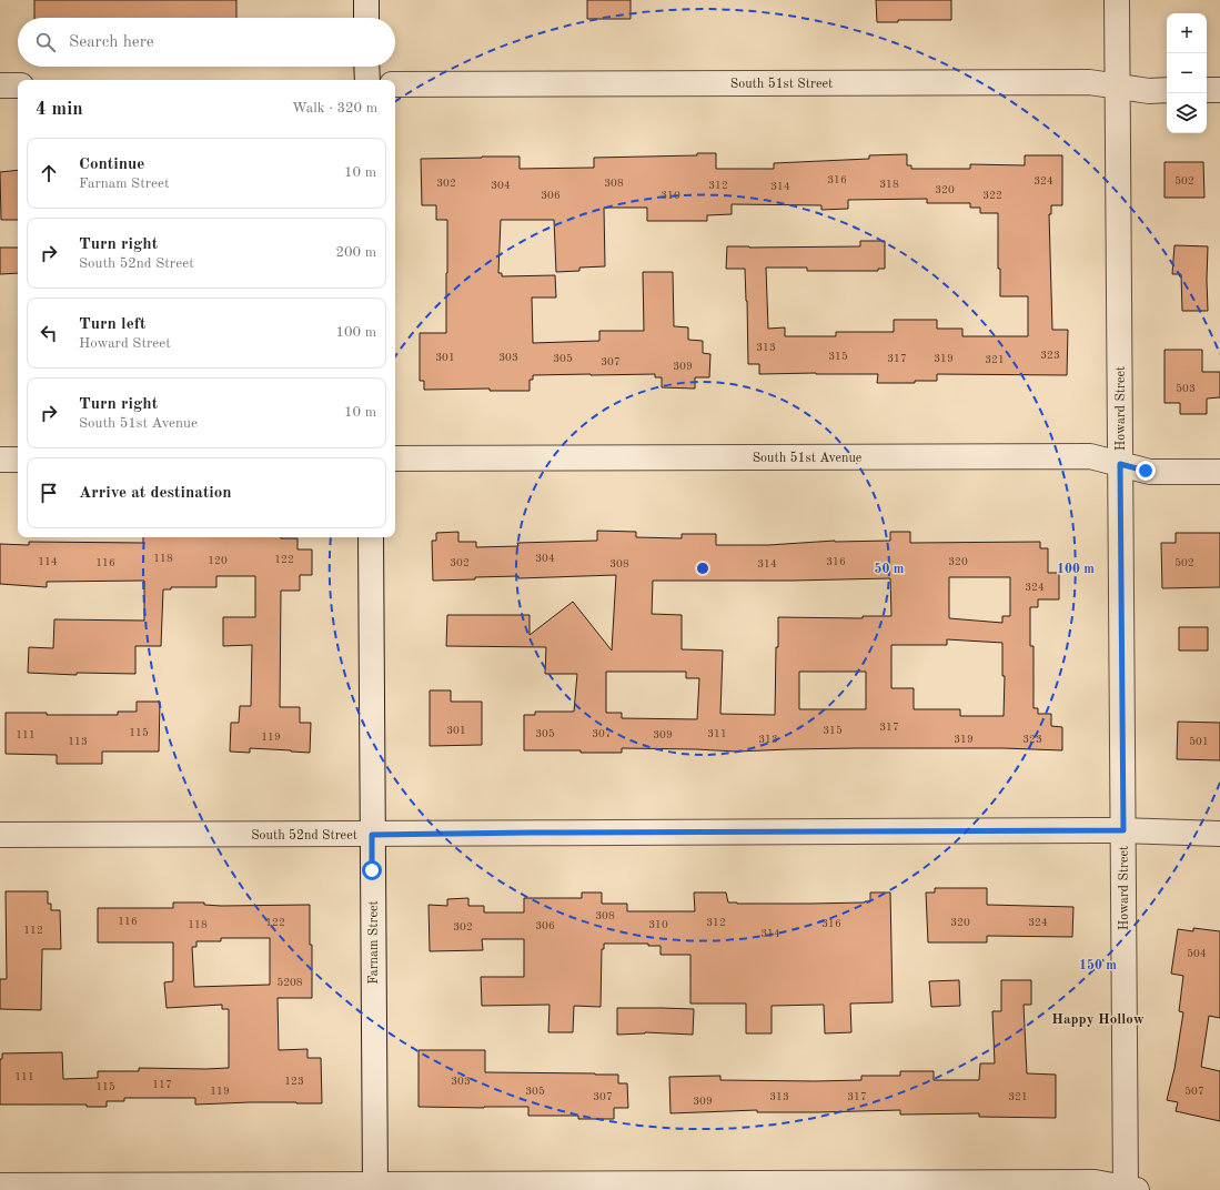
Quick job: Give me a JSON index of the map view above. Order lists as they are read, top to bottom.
{
  "streets": {
    "street": [
      "South 51st Street",
      "Howard Street",
      "South 51st Avenue",
      "South 52nd Street",
      "Farnam Street"
    ]
  },
  "crossings": [
    ["South 51st Street", "Howard Street"],
    ["Howard Street", "South 51st Avenue"],
    ["Howard Street", "South 52nd Street"],
    ["South 52nd Street", "Farnam Street"]
  ],
  "districts": ["Happy Hollow"],
  "house_numbers": [
    "316",
    "324",
    "502",
    "302",
    "308",
    "318",
    "304",
    "312",
    "314",
    "320",
    "306",
    "310",
    "322",
    "313",
    "323",
    "315",
    "301",
    "303",
    "305",
    "317",
    "319",
    "321",
    "307",
    "309",
    "503",
    "118",
    "304",
    "122",
    "120",
    "114",
    "316",
    "320",
    "116",
    "302",
    "502",
    "308",
    "314",
    "324",
    "317",
    "301",
    "315",
    "115",
    "305",
    "307",
    "311",
    "111",
    "309",
    "119",
    "313",
    "319",
    "323",
    "113",
    "501",
    "308",
    "116",
    "122",
    "312",
    "320",
    "324",
    "316",
    "118",
    "310",
    "306",
    "302",
    "112",
    "314",
    "504",
    "5208",
    "111",
    "123",
    "303",
    "117",
    "115",
    "119",
    "305",
    "507",
    "307",
    "313",
    "317",
    "321",
    "309"
  ],
  "page": {
    "map_buttons": ["+", "−"],
    "search": "Search here",
    "heading": ["4 min", "Walk · 320 m"],
    "list": [
      ["Continue", "Farnam Street", "10 m"],
      ["Turn right", "South 52nd Street", "200 m"],
      ["Turn left", "Howard Street", "100 m"],
      ["Turn right", "South 51st Avenue", "10 m"],
      "Arrive at destination"
    ]
  },
  "rings": ["50 m", "100 m", "150 m"]
}
